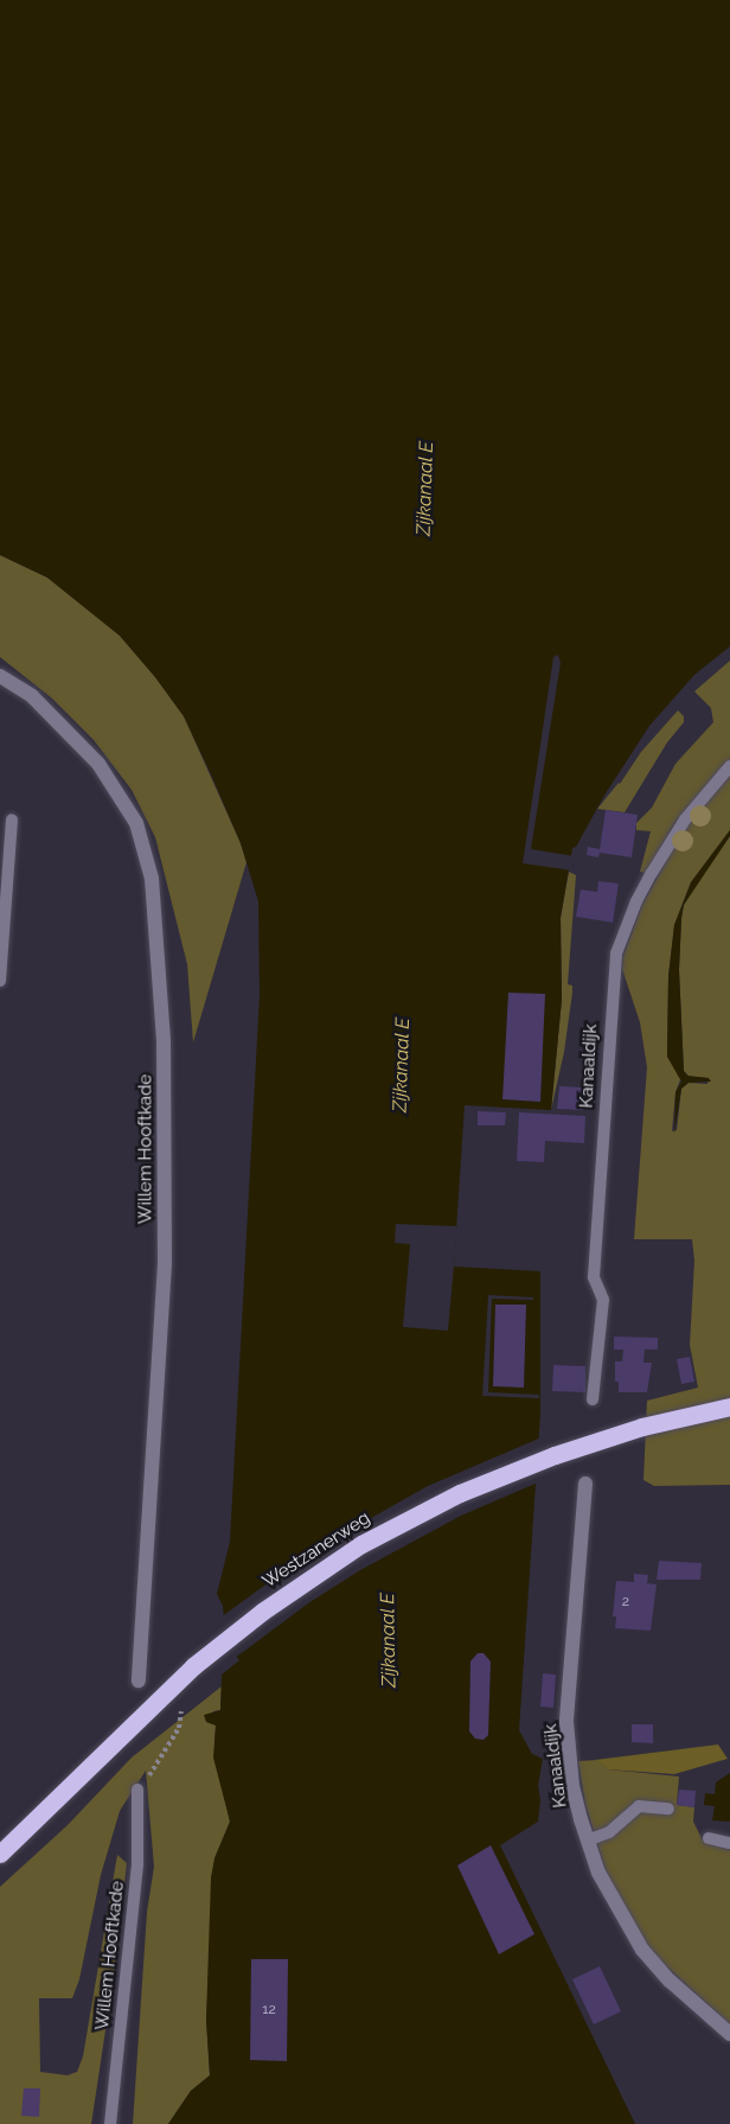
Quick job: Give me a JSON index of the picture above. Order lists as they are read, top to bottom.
{
  "streets": {
    "main road": ["Westzanerweg"],
    "street": ["Kanaaldijk", "Willem Hooftkade"]
  },
  "water": ["Zijkanaal E"],
  "house_numbers": ["2", "12"]
}
